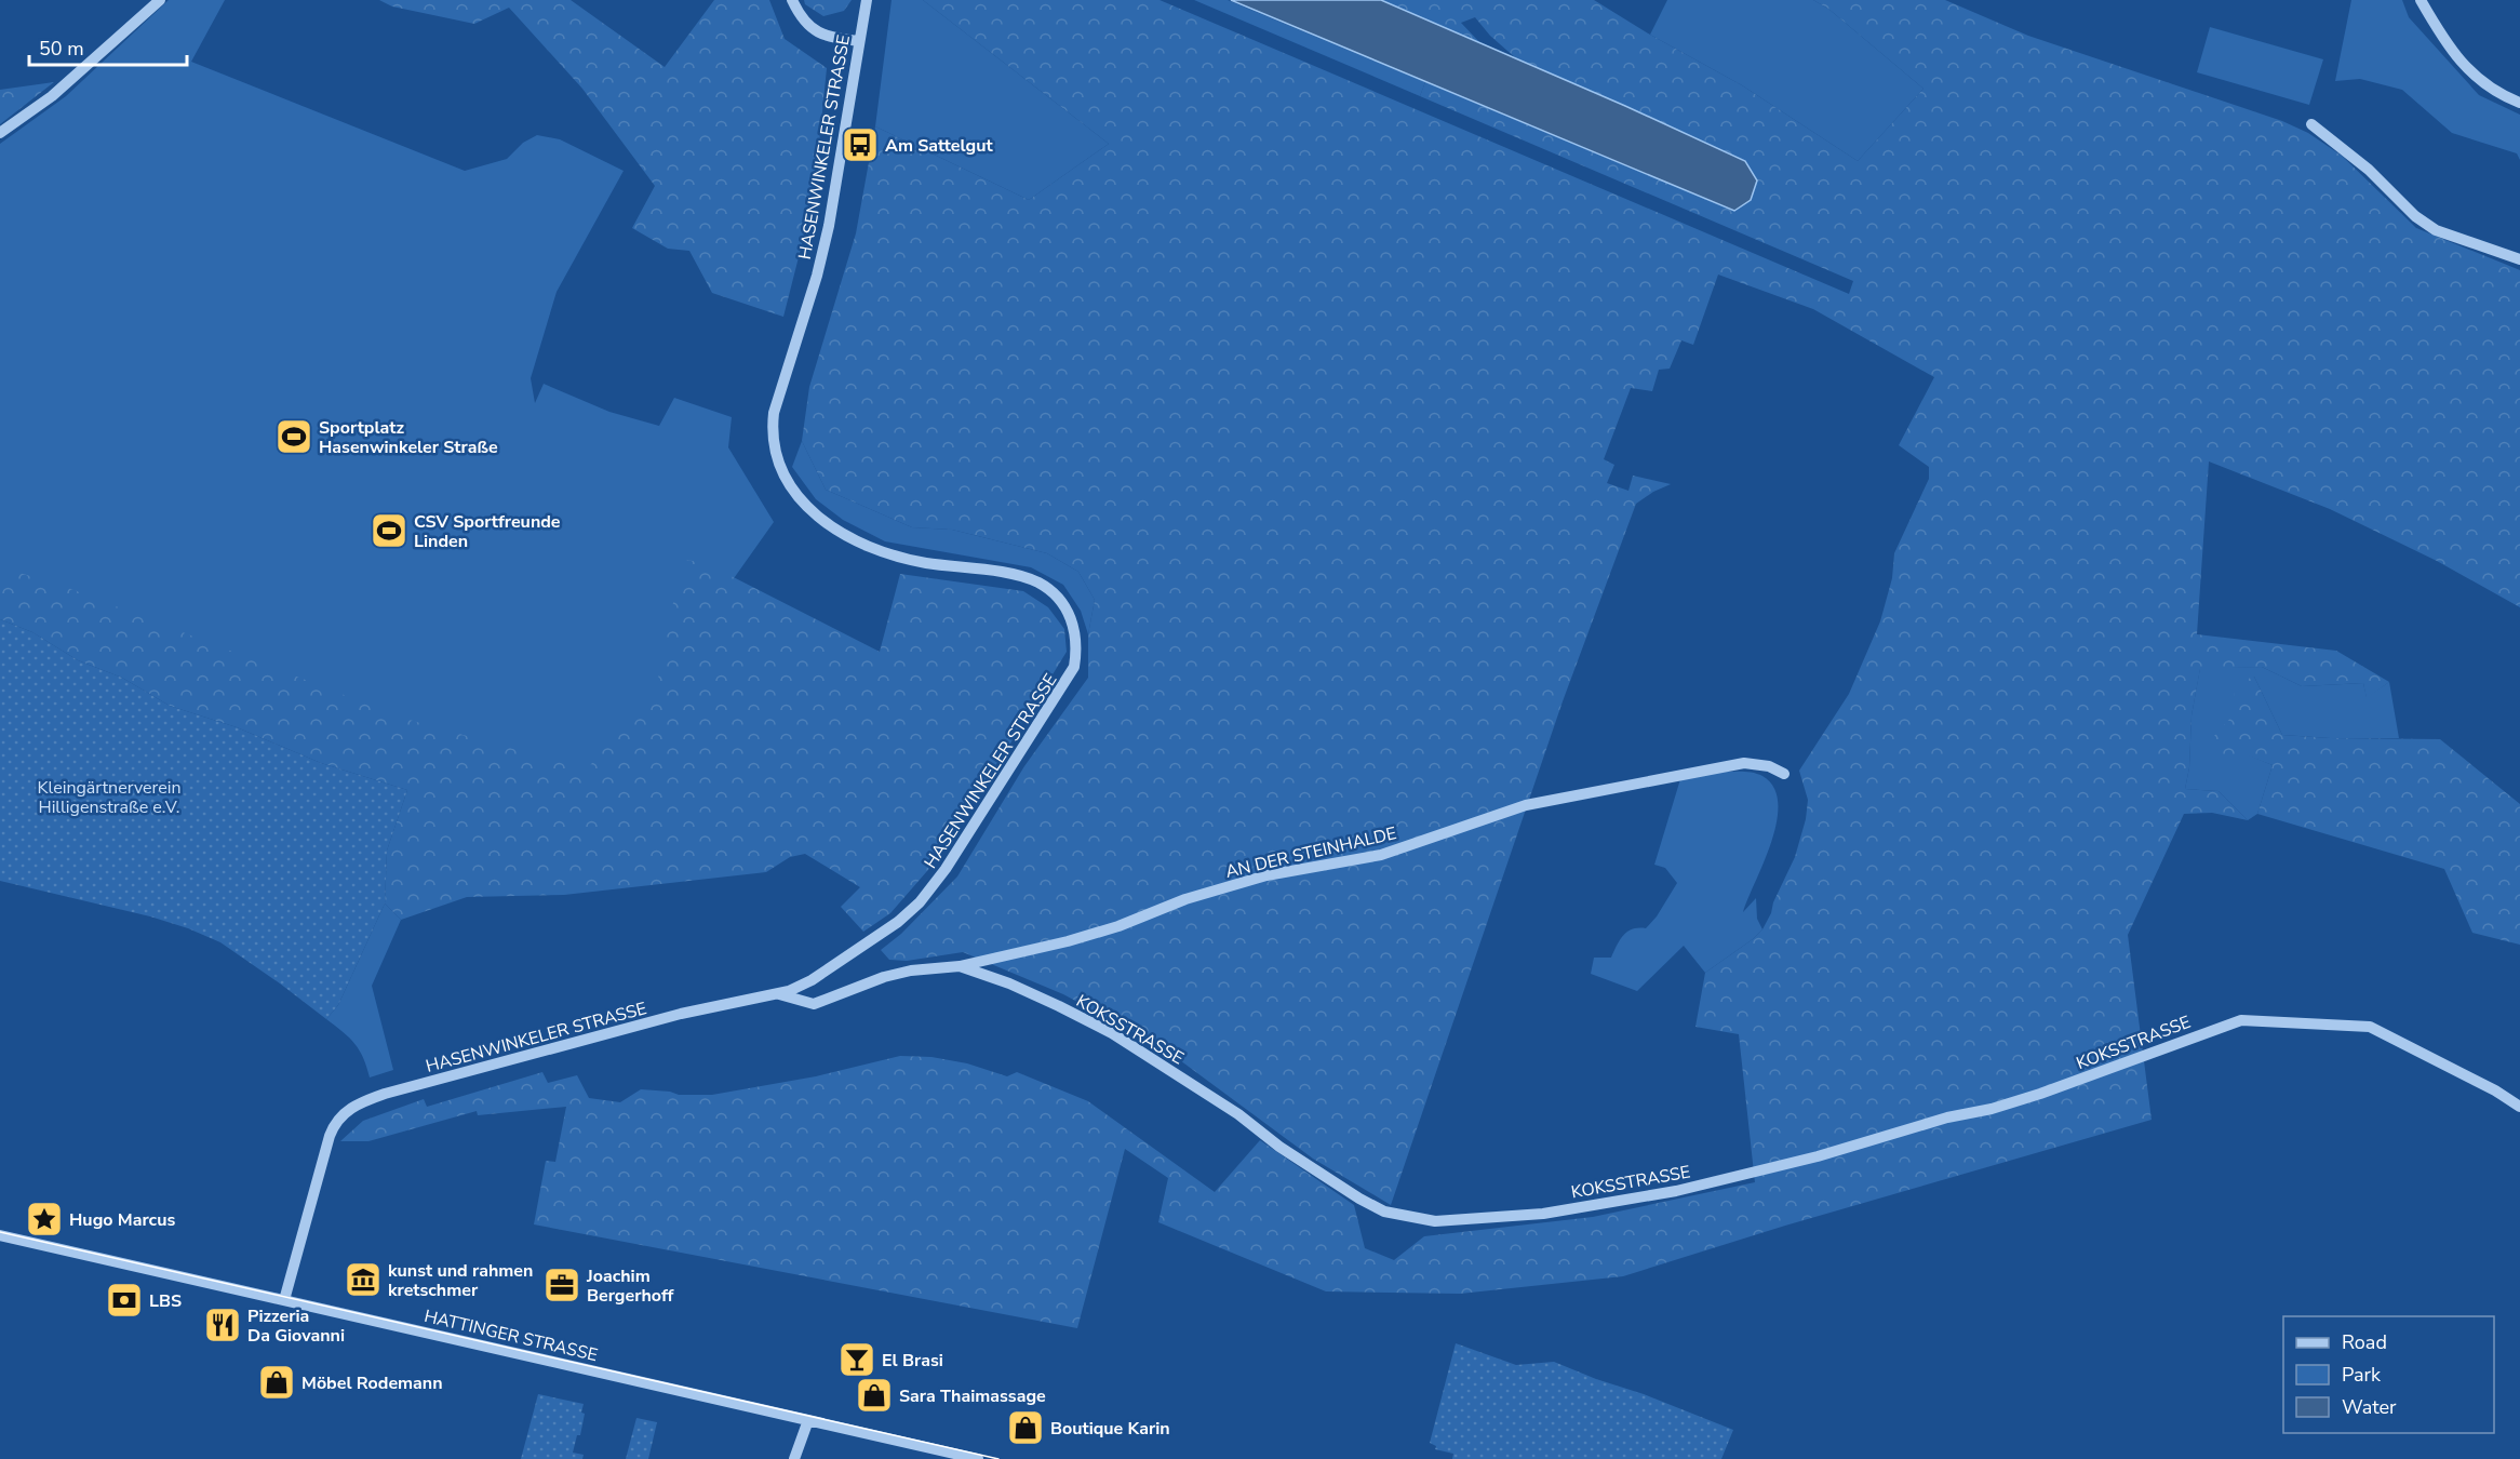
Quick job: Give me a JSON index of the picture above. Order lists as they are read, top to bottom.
{
  "streets": {
    "street": [
      "HASENWINKELER STRASSE",
      "AN DER STEINHALDE",
      "KOKSSTRASSE",
      "HATTINGER STRASSE"
    ]
  },
  "crossings": [
    ["HASENWINKELER STRASSE", "KOKSSTRASSE"],
    ["HASENWINKELER STRASSE", "HATTINGER STRASSE"],
    ["AN DER STEINHALDE", "KOKSSTRASSE"]
  ],
  "parks": ["Kleingärtnerverein Hilligenstraße e.V."],
  "places": {
    "bus stop": ["Am Sattelgut"],
    "sports": ["Sportplatz Hasenwinkeler Straße", "CSV Sportfreunde Linden"],
    "place": ["Hugo Marcus"],
    "museum": ["kunst und rahmen kretschmer"],
    "office": ["Joachim Bergerhoff"],
    "bank": ["LBS"],
    "restaurant": ["Pizzeria Da Giovanni"],
    "bar": ["El Brasi"],
    "shop": ["Möbel Rodemann", "Sara Thaimassage", "Boutique Karin"]
  },
  "legend": ["Road", "Park", "Water"],
  "scale_bar": "50 m"
}
